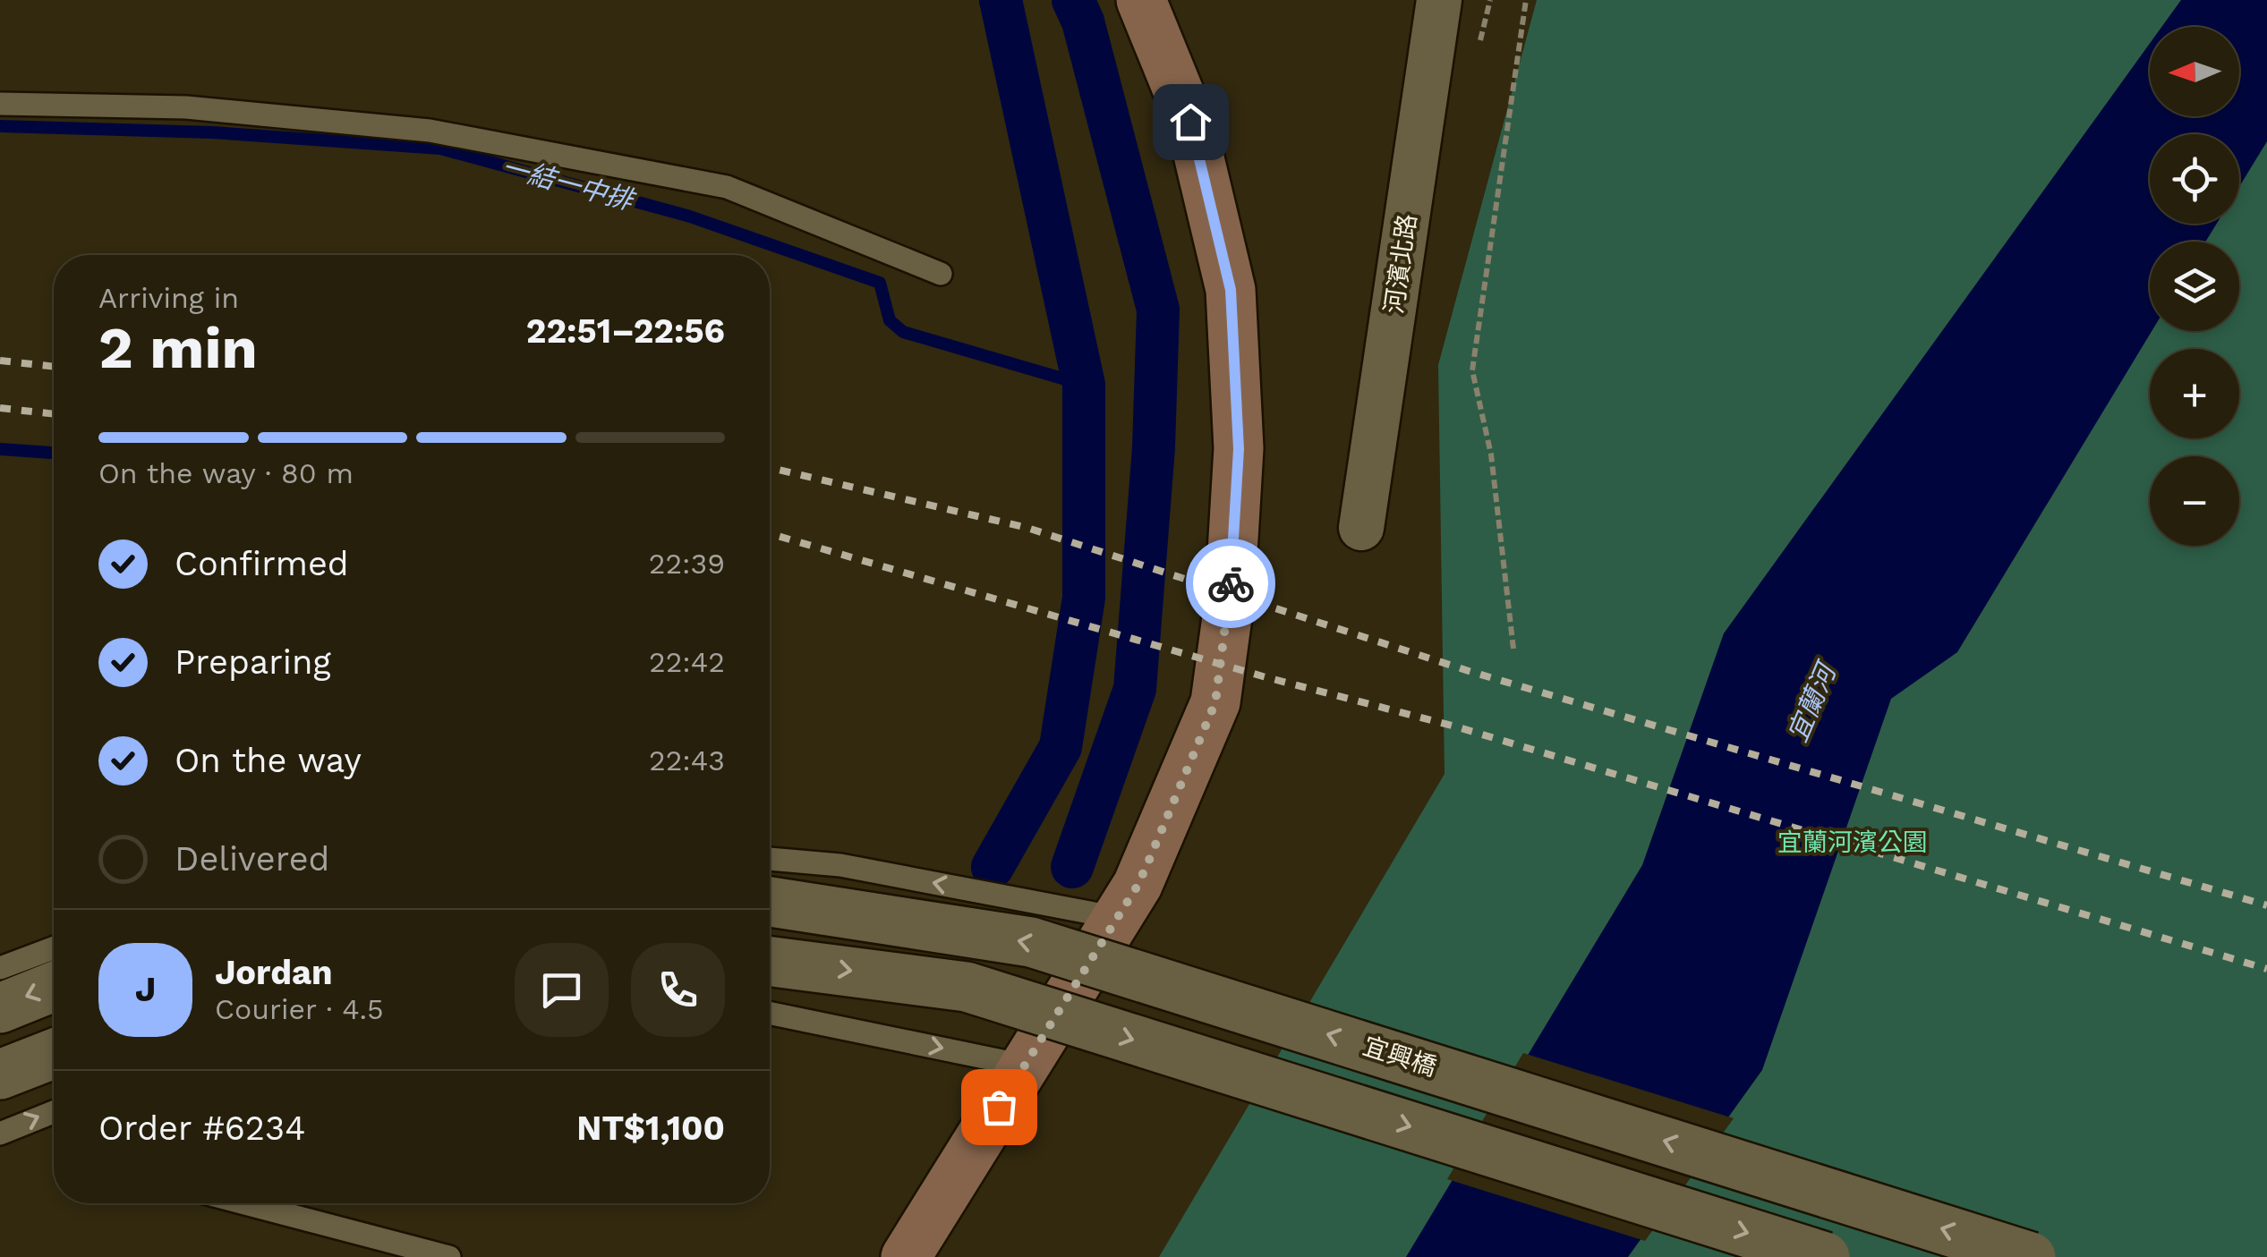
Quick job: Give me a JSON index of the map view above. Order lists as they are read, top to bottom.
{
  "streets": {
    "street": ["河濱北路", "宜興橋"]
  },
  "water": ["一結一中排", "宜蘭河"],
  "parks": ["宜蘭河濱公園"],
  "north": "left",
  "page": {
    "map_buttons": ["+", "−"],
    "heading": ["2 min", "Arriving in", "22:51–22:56"],
    "panel": [
      "Jordan",
      "Courier · 4.5",
      "Order #6234",
      "NT$1,100"
    ],
    "bar": "On the way · 80 m",
    "list": [
      ["Confirmed", "22:39"],
      ["Preparing", "22:42"],
      ["On the way", "22:43"],
      "Delivered"
    ],
    "round": "J"
  }
}
